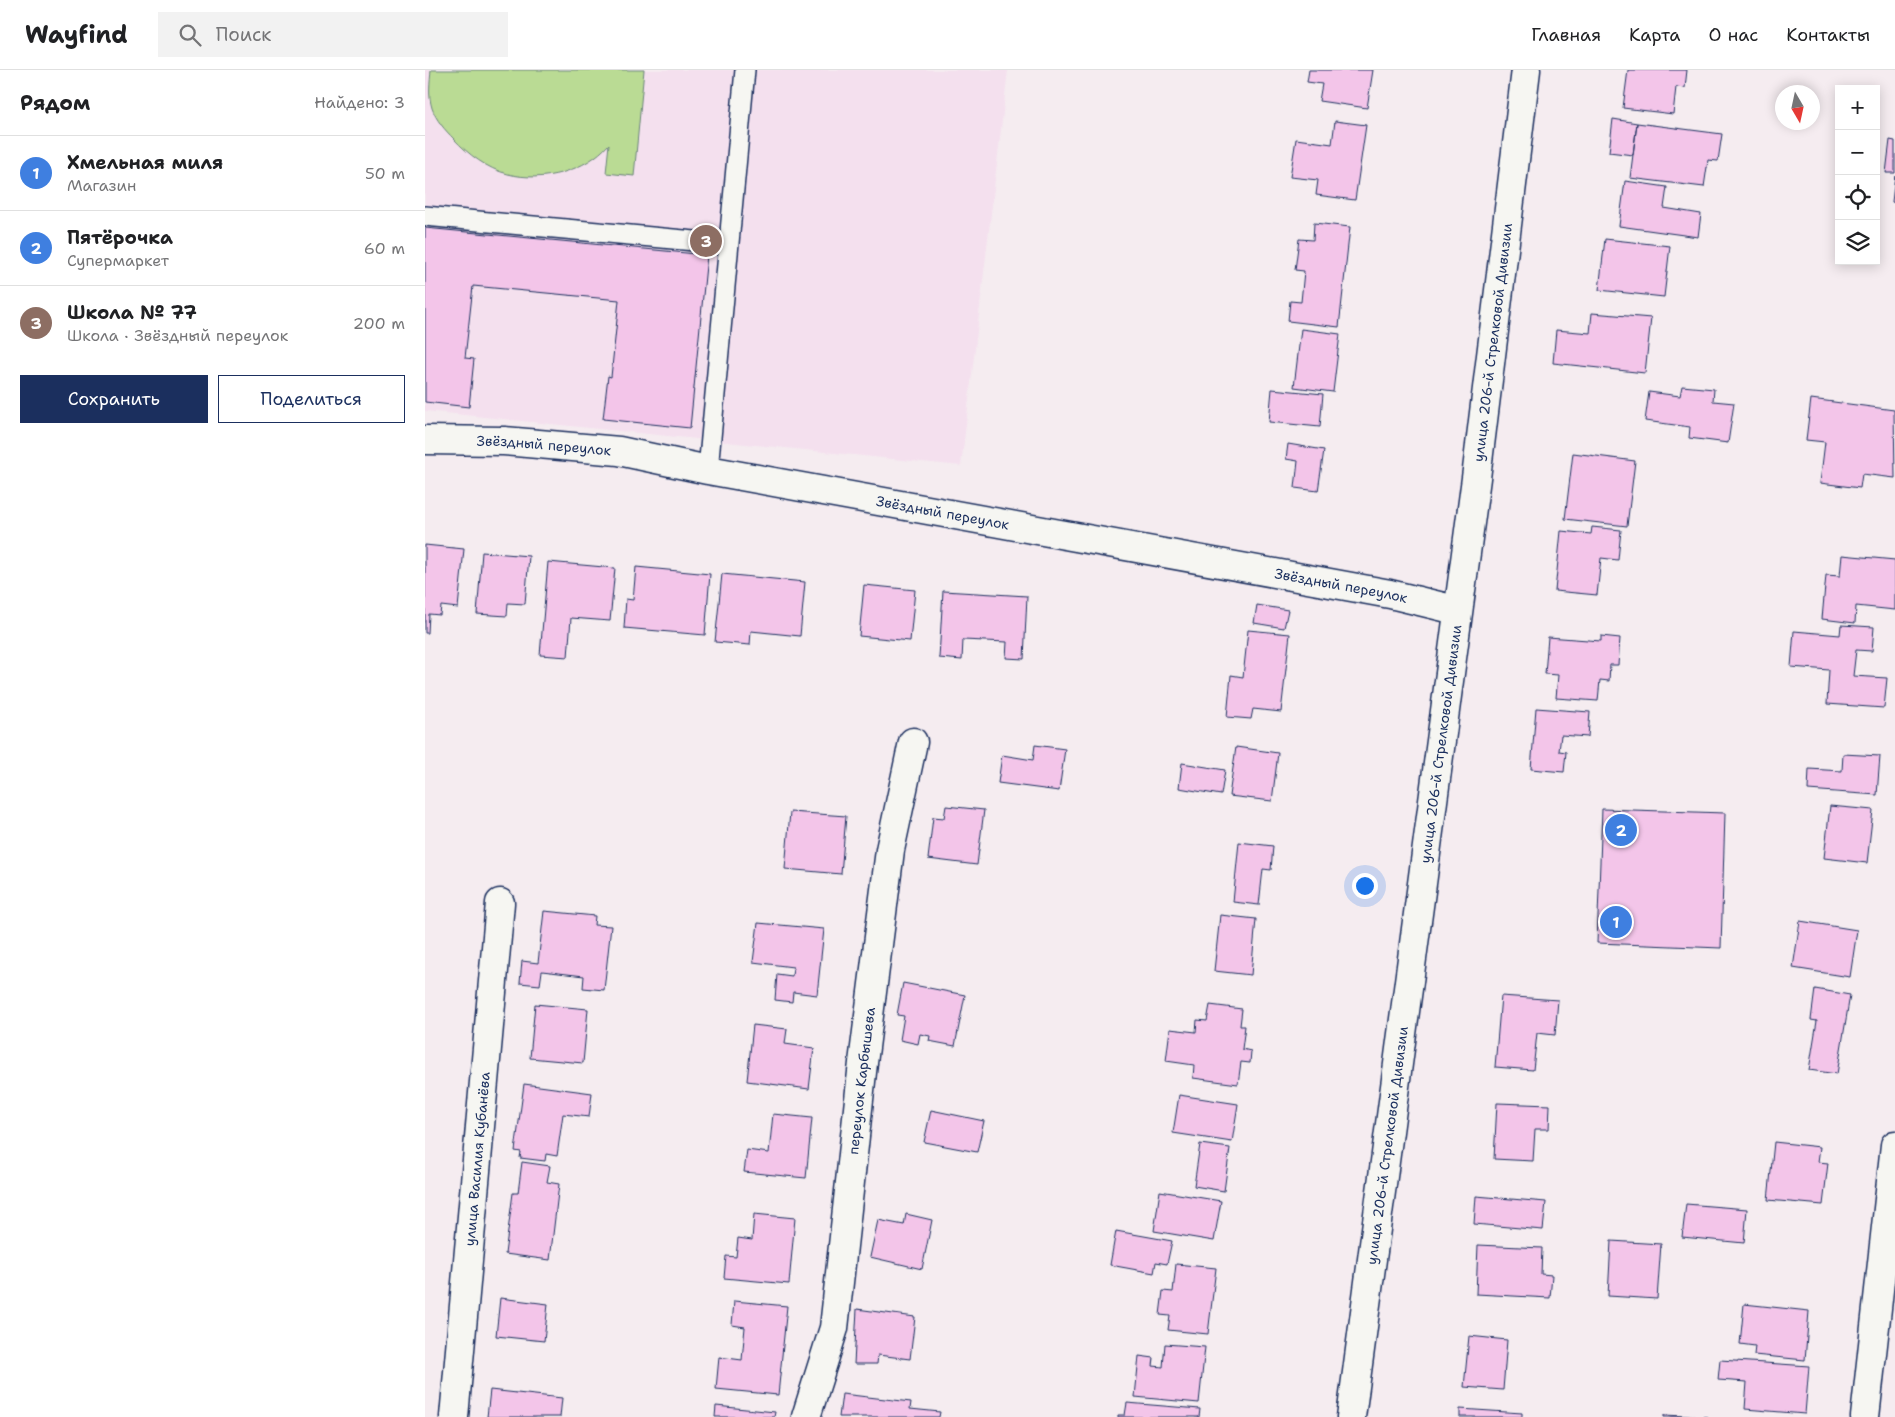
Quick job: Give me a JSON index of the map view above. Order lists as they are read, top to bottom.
{
  "streets": {
    "street": [
      "улица 206-й Стрелковой Дивизии",
      "Звёздный переулок",
      "переулок Карбышева",
      "улица Василия Кубанёва"
    ]
  },
  "crossings": [
    ["улица 206-й Стрелковой Дивизии", "Звёздный переулок"]
  ],
  "north": "bottom",
  "page": {
    "header": "Wayfind",
    "search": "Поиск",
    "nav": [
      "Главная",
      "Карта",
      "О нас",
      "Контакты"
    ],
    "heading": ["Рядом", "Найдено: 3"],
    "map_buttons": ["+", "−"],
    "list": [
      {
        "mark": "1",
        "name": "Хмельная миля",
        "note": "Магазин",
        "value": "50 m"
      },
      {
        "mark": "2",
        "name": "Пятёрочка",
        "note": "Супермаркет",
        "value": "60 m"
      },
      {
        "mark": "3",
        "name": "Школа № 77",
        "note": "Школа · Звёздный переулок",
        "value": "200 m"
      }
    ],
    "pins": ["3", "2", "1"],
    "buttons": ["Сохранить", "Поделиться"]
  }
}
